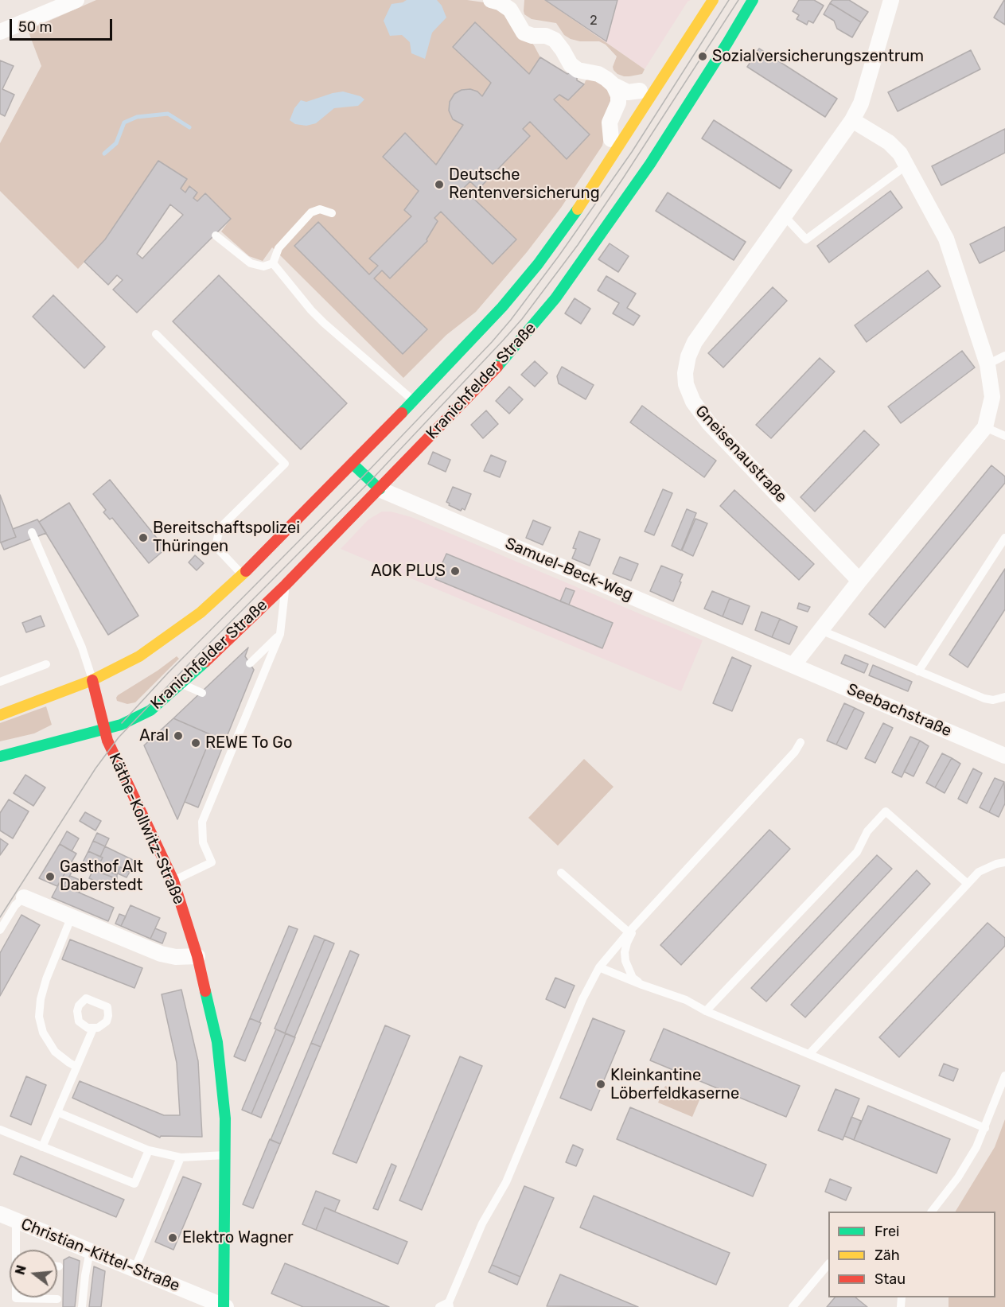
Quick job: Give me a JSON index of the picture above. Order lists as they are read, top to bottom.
{
  "streets": {
    "main road": ["Kranichfelder Straße", "Samuel-Beck-Weg", "Käthe-Kollwitz-Straße"],
    "street": ["Gneisenaustraße", "Seebachstraße", "Christian-Kittel-Straße"]
  },
  "crossings": [
    ["Kranichfelder Straße", "Samuel-Beck-Weg"],
    ["Kranichfelder Straße", "Käthe-Kollwitz-Straße"],
    ["Samuel-Beck-Weg", "Seebachstraße"],
    ["Käthe-Kollwitz-Straße", "Christian-Kittel-Straße"]
  ],
  "places": [
    "Sozialversicherungszentrum",
    "Deutsche Rentenversicherung",
    "Bereitschaftspolizei Thüringen",
    "AOK PLUS",
    "Aral",
    "REWE To Go",
    "Gasthof Alt Daberstedt",
    "Kleinkantine Löberfeldkaserne",
    "Elektro Wagner"
  ],
  "house_numbers": ["2"],
  "legend": ["Frei", "Zäh", "Stau"],
  "scale_bar": "50 m",
  "north": "left"
}
